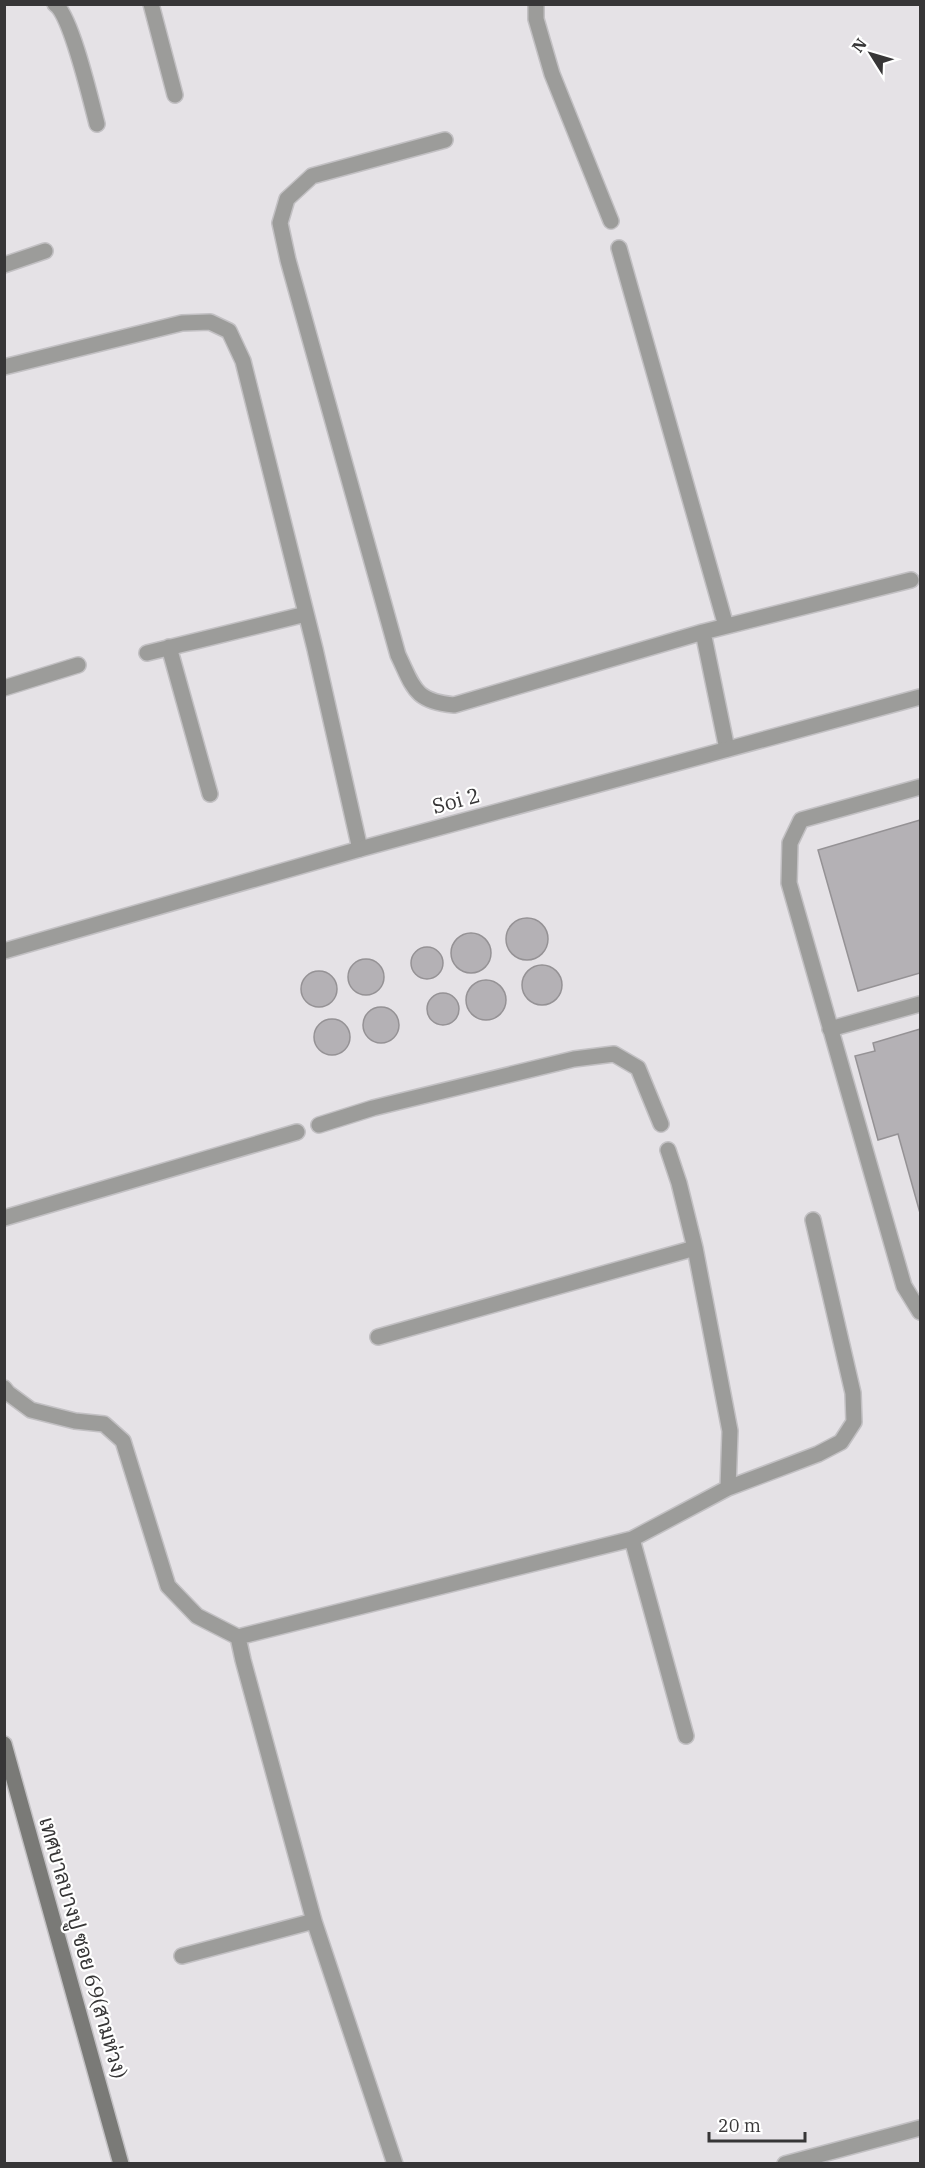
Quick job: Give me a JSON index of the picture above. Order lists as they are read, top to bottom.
{
  "streets": {
    "street": ["Soi 2", "เทศบาลบางปู ซอย 69(สามห่วง)"]
  },
  "scale_bar": "20 m",
  "north": "top left"
}
